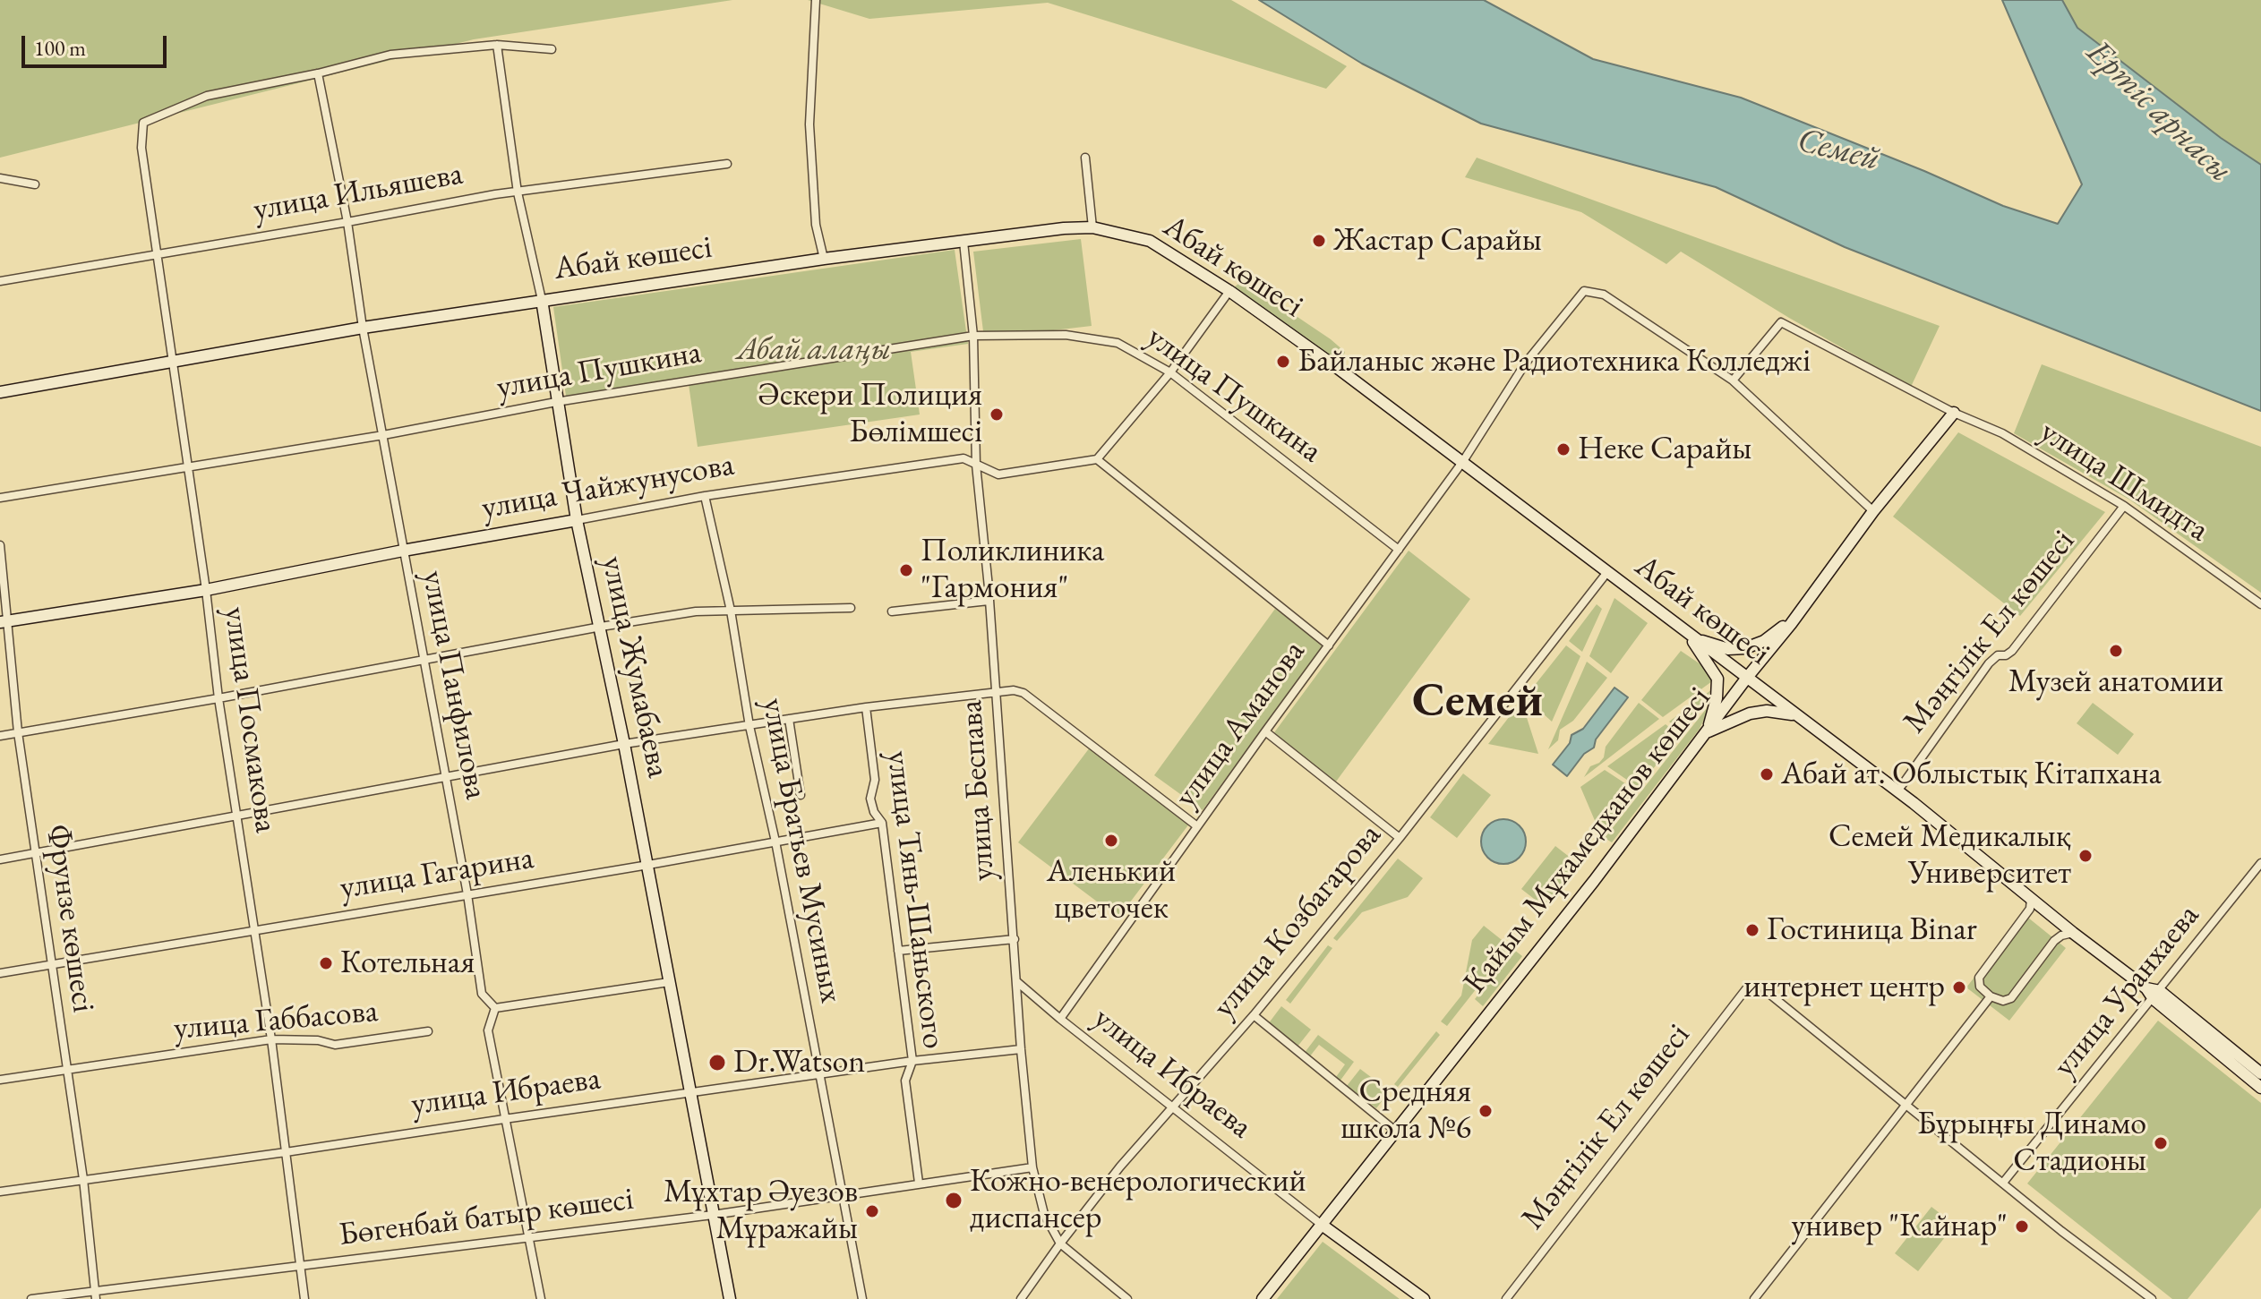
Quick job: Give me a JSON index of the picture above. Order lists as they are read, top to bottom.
{
  "streets": {
    "main road": [
      "Абай көшесі",
      "улица Чайжунусова",
      "улица Жумабаева",
      "Қайым Мұхамедханов көшесі",
      "улица Ибраева"
    ],
    "street": [
      "улица Ильяшева",
      "улица Пушкина",
      "улица Шмидта",
      "Мәңгілік Ел көшесі",
      "улица Панфилова",
      "улица Посмакова",
      "улица Аманова",
      "улица Беспава",
      "улица Братьев Мусиных",
      "улица Гагарина",
      "улица Тянь-Шаньского",
      "Фрунзе көшесі",
      "улица Козбагарова",
      "улица Уранхаева",
      "улица Габбасова",
      "Бөгенбай батыр көшесі"
    ]
  },
  "crossings": [
    ["улица Ильяшева", "улица Жумабаева"],
    ["улица Ильяшева", "улица Панфилова"],
    ["улица Ильяшева", "улица Посмакова"],
    ["Абай көшесі", "Мәңгілік Ел көшесі"],
    ["Абай көшесі", "улица Жумабаева"],
    ["Абай көшесі", "улица Панфилова"],
    ["Абай көшесі", "улица Посмакова"],
    ["Абай көшесі", "улица Аманова"],
    ["Абай көшесі", "улица Беспава"],
    ["Абай көшесі", "Қайым Мұхамедханов көшесі"],
    ["Абай көшесі", "улица Козбагарова"],
    ["Абай көшесі", "улица Уранхаева"],
    ["улица Пушкина", "улица Жумабаева"],
    ["улица Пушкина", "улица Панфилова"],
    ["улица Пушкина", "улица Посмакова"],
    ["улица Пушкина", "улица Аманова"],
    ["улица Пушкина", "улица Беспава"],
    ["улица Шмидта", "Мәңгілік Ел көшесі"],
    ["улица Шмидта", "улица Аманова"],
    ["улица Шмидта", "Қайым Мұхамедханов көшесі"],
    ["улица Чайжунусова", "улица Жумабаева"],
    ["улица Чайжунусова", "улица Панфилова"],
    ["улица Чайжунусова", "улица Посмакова"],
    ["улица Чайжунусова", "улица Беспава"],
    ["улица Чайжунусова", "улица Братьев Мусиных"],
    ["улица Чайжунусова", "Фрунзе көшесі"],
    ["улица Жумабаева", "улица Гагарина"],
    ["улица Жумабаева", "улица Ибраева"],
    ["улица Жумабаева", "Бөгенбай батыр көшесі"],
    ["улица Панфилова", "улица Посмакова"],
    ["улица Панфилова", "улица Гагарина"],
    ["улица Посмакова", "улица Гагарина"],
    ["улица Посмакова", "улица Габбасова"],
    ["улица Посмакова", "улица Ибраева"],
    ["улица Посмакова", "Бөгенбай батыр көшесі"],
    ["улица Аманова", "улица Ибраева"],
    ["улица Беспава", "улица Козбагарова"],
    ["улица Беспава", "улица Ибраева"],
    ["улица Беспава", "Бөгенбай батыр көшесі"],
    ["Қайым Мұхамедханов көшесі", "улица Ибраева"],
    ["улица Братьев Мусиных", "улица Гагарина"],
    ["улица Братьев Мусиных", "улица Ибраева"],
    ["улица Братьев Мусиных", "Бөгенбай батыр көшесі"],
    ["улица Гагарина", "улица Тянь-Шаньского"],
    ["улица Гагарина", "Фрунзе көшесі"],
    ["улица Тянь-Шаньского", "улица Ибраева"],
    ["улица Тянь-Шаньского", "Бөгенбай батыр көшесі"],
    ["Фрунзе көшесі", "улица Габбасова"],
    ["Фрунзе көшесі", "улица Ибраева"],
    ["Фрунзе көшесі", "Бөгенбай батыр көшесі"],
    ["улица Козбагарова", "улица Ибраева"]
  ],
  "districts": ["Семей"],
  "water": ["Ертіс арнасы", "Семей"],
  "parks": ["Абай алаңы"],
  "places": [
    "Жастар Сарайы",
    "Байланыс және Радиотехника Колледжі",
    "Әскери Полиция Бөлімшесі",
    "Неке Сарайы",
    "Поликлиника \"Гармония\"",
    "Музей анатомии",
    "Абай ат. Облыстық Кітапхана",
    "Аленький цветочек",
    "Семей Медикалық Университет",
    "Гостиница Binar",
    "Котельная",
    "интернет центр",
    "Dr.Watson",
    "Средняя школа №6",
    "Бұрыңғы Динамо Стадионы",
    "Кожно-венерологический диспансер",
    "Мұхтар Әуезов Мұражайы",
    "универ \"Кайнар\""
  ],
  "scale_bar": "100 m"
}
